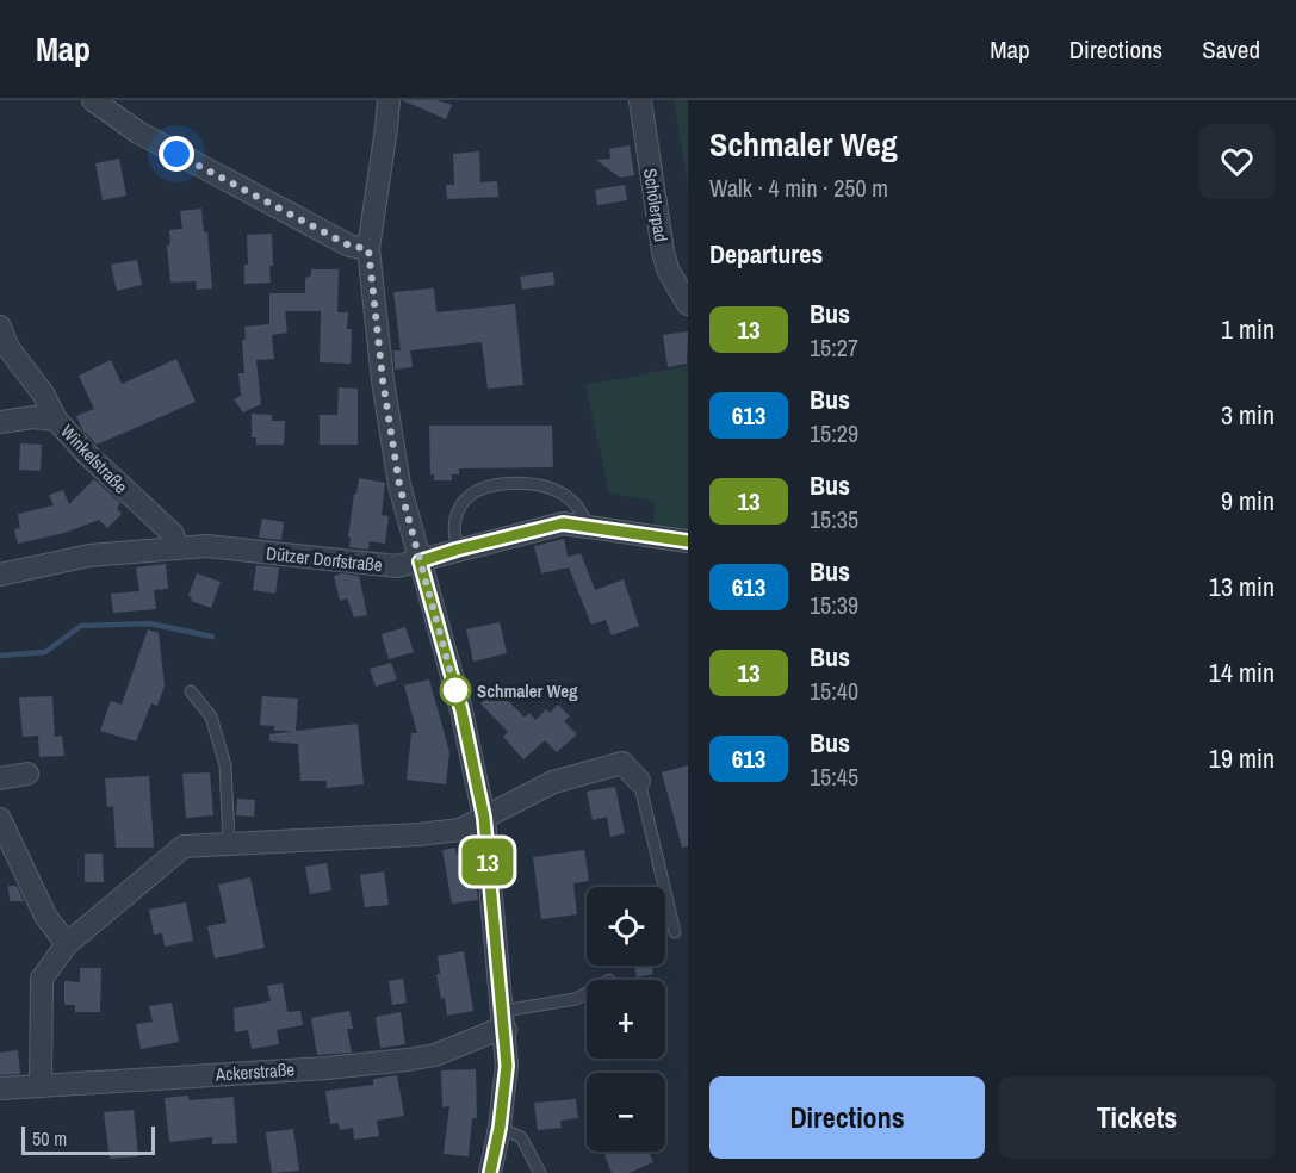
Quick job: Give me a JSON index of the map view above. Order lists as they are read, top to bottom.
{
  "streets": {
    "street": [
      "Schölerpad",
      "Winkelstraße",
      "Dützer Dorfstraße",
      "Ackerstraße"
    ]
  },
  "crossings": [
    ["Winkelstraße", "Dützer Dorfstraße"]
  ],
  "places": ["Schmaler Weg"],
  "lines": ["bus line 13"],
  "scale_bar": "50 m",
  "page": {
    "header": "Map",
    "nav": ["Map", "Directions", "Saved"],
    "on_map": "13",
    "heading": [
      ["Schmaler Weg", "Walk · 4 min · 250 m"],
      "Departures"
    ],
    "list": [
      {
        "mark": "13",
        "name": "Bus",
        "note": "15:27",
        "value": "1 min"
      },
      {
        "mark": "613",
        "name": "Bus",
        "note": "15:29",
        "value": "3 min"
      },
      {
        "mark": "13",
        "name": "Bus",
        "note": "15:35",
        "value": "9 min"
      },
      {
        "mark": "613",
        "name": "Bus",
        "note": "15:39",
        "value": "13 min"
      },
      {
        "mark": "13",
        "name": "Bus",
        "note": "15:40",
        "value": "14 min"
      },
      {
        "mark": "613",
        "name": "Bus",
        "note": "15:45",
        "value": "19 min"
      }
    ],
    "map_buttons": ["+", "−"],
    "buttons": ["Directions", "Tickets"],
    "scale": "50 m"
  }
}
